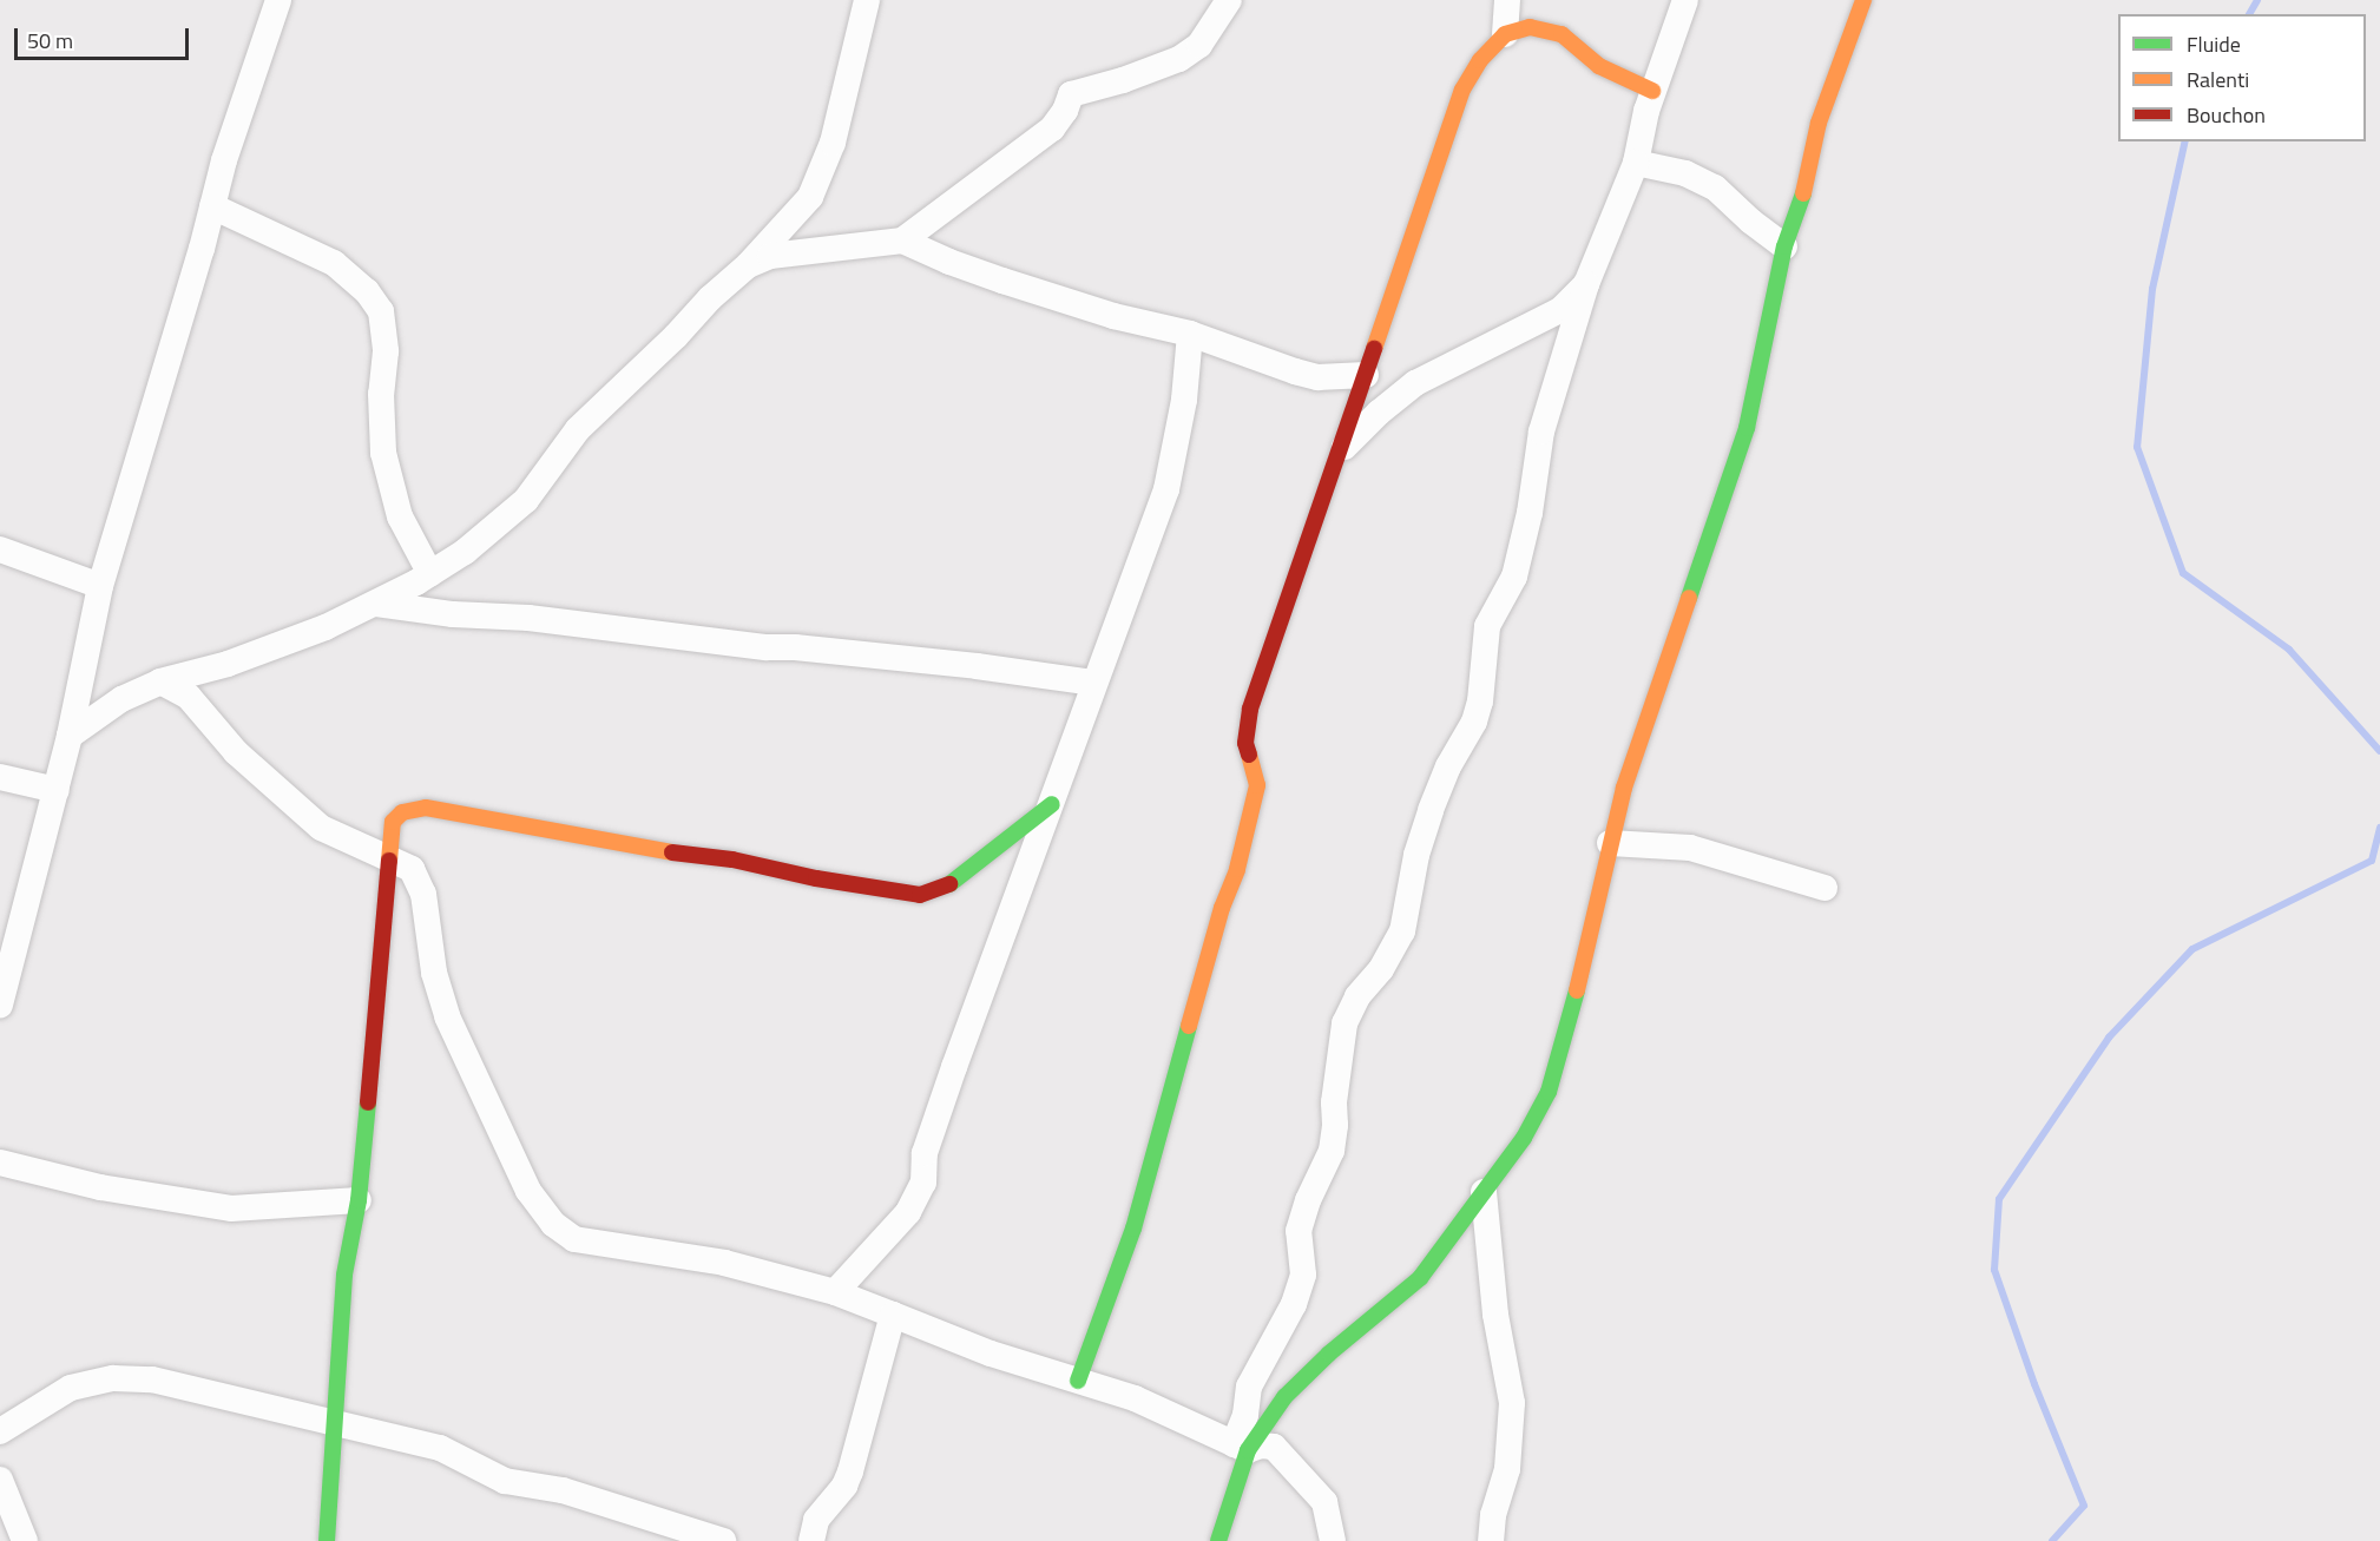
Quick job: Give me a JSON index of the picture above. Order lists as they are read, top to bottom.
{
  "legend": ["Fluide", "Ralenti", "Bouchon"],
  "scale_bar": "50 m"
}
